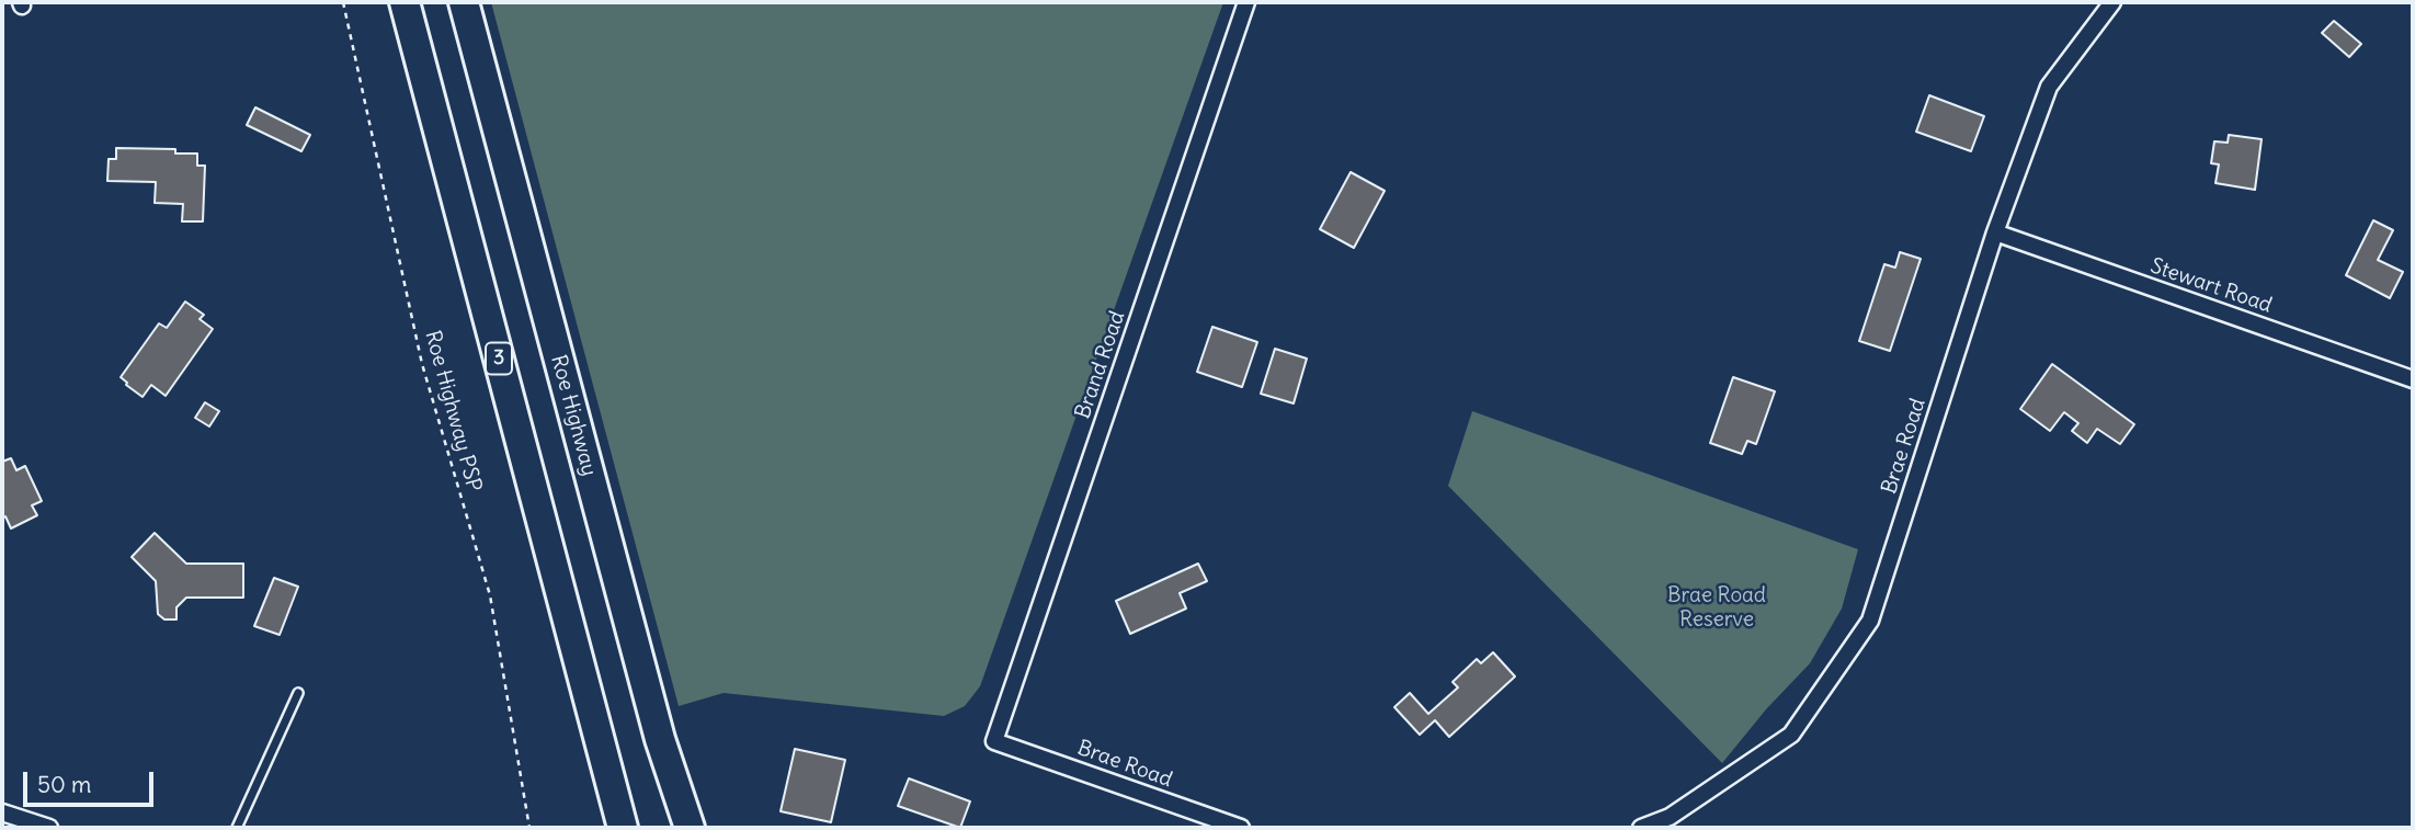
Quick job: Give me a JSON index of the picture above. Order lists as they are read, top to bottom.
{
  "streets": {
    "highway": ["3", "Roe Highway"],
    "street": ["Stewart Road", "Brand Road", "Brae Road"],
    "path": ["Roe Highway PSP"]
  },
  "crossings": [
    ["Stewart Road", "Brae Road"],
    ["Brand Road", "Brae Road"]
  ],
  "parks": ["Brae Road Reserve"],
  "scale_bar": "50 m"
}
